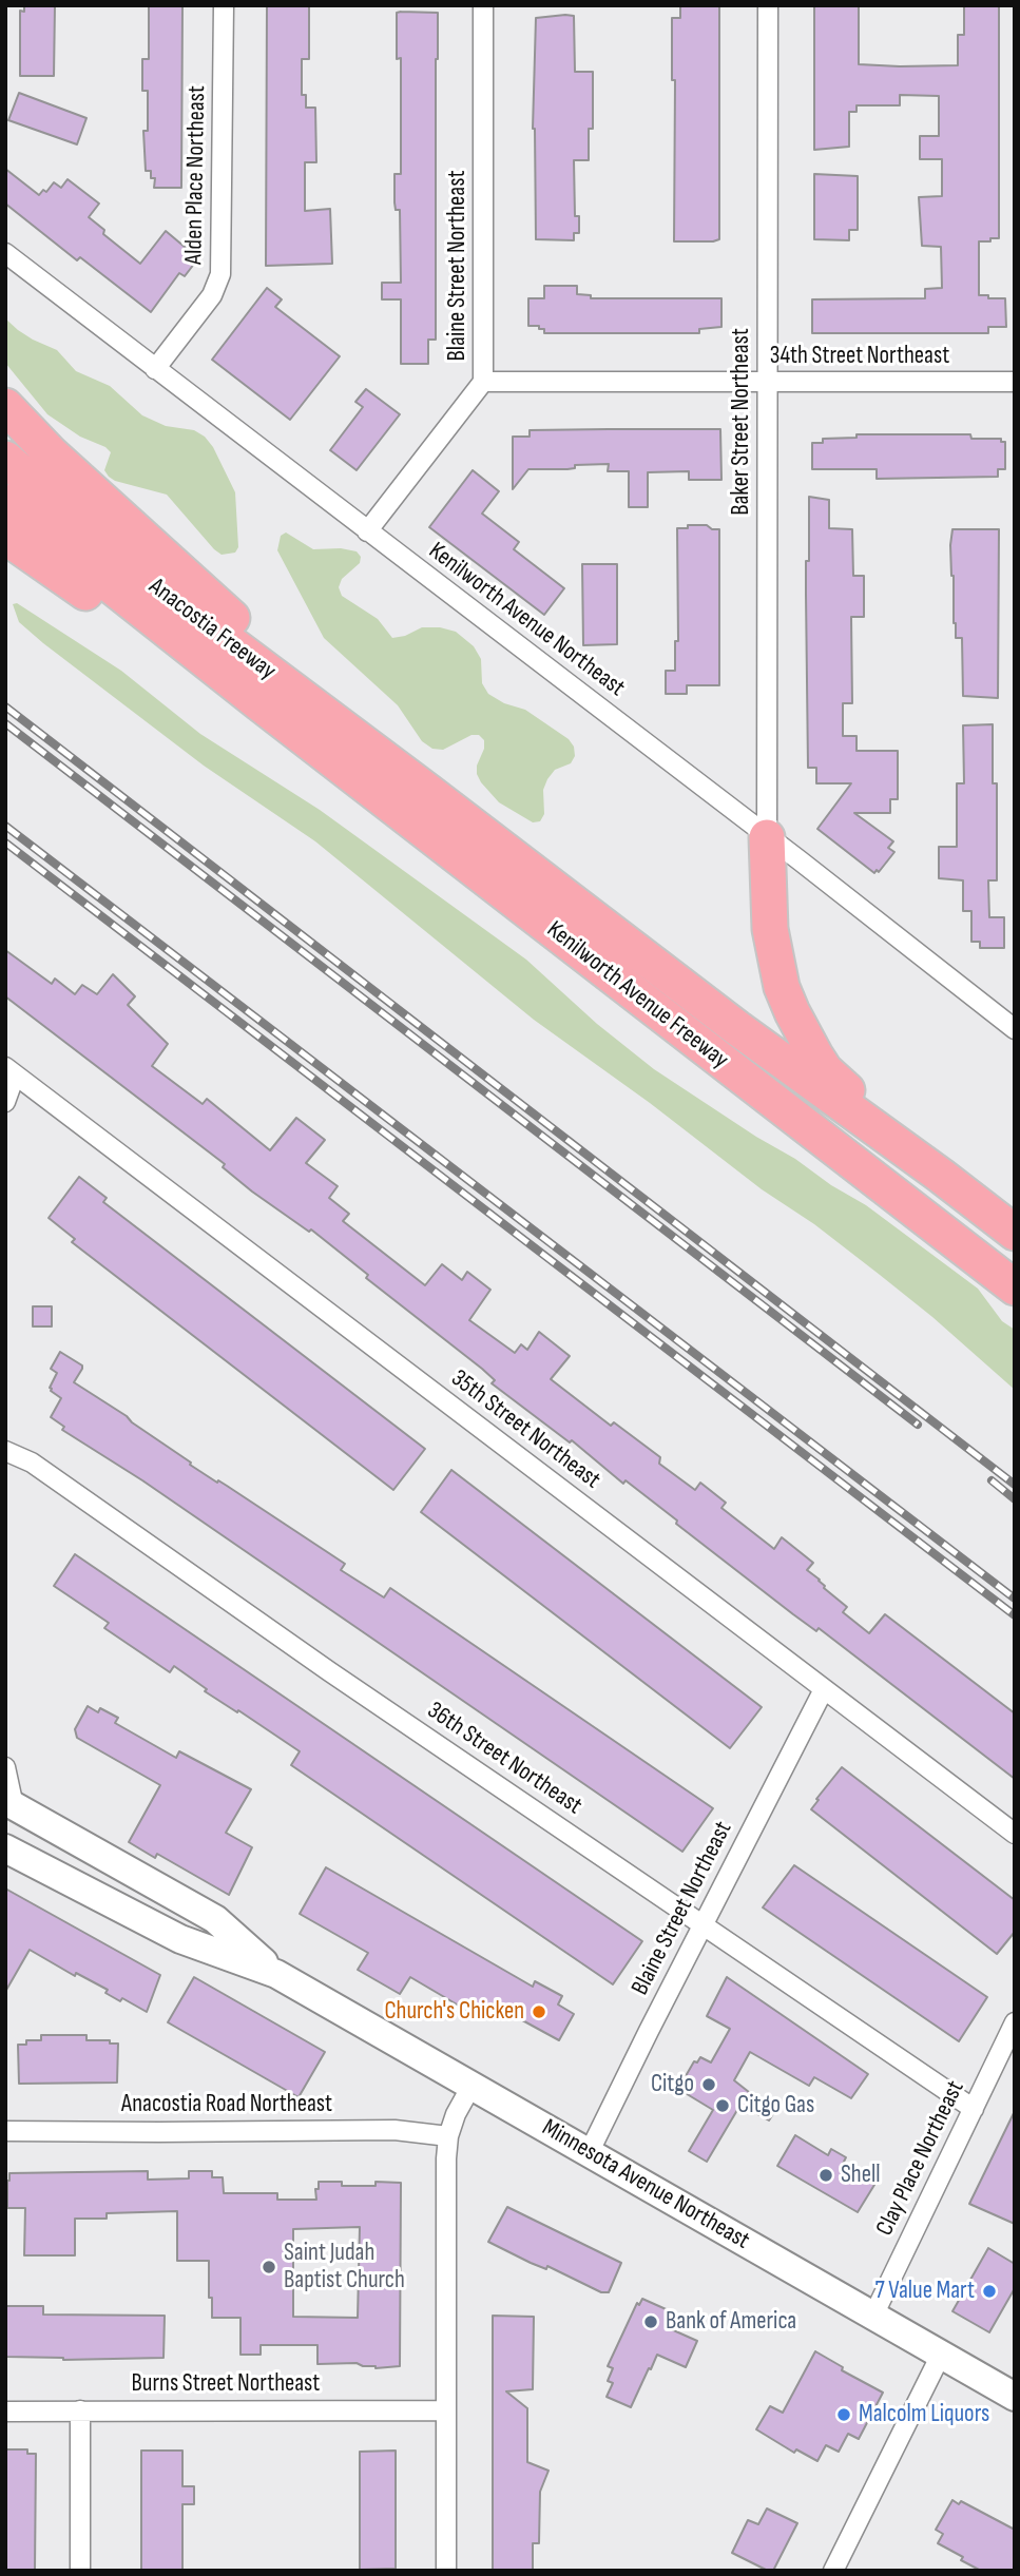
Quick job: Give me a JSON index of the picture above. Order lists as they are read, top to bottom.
{
  "streets": {
    "highway": ["Anacostia Freeway", "Kenilworth Avenue Freeway"],
    "main road": ["Minnesota Avenue Northeast"],
    "street": [
      "Alden Place Northeast",
      "Blaine Street Northeast",
      "34th Street Northeast",
      "Baker Street Northeast",
      "Kenilworth Avenue Northeast",
      "35th Street Northeast",
      "36th Street Northeast",
      "Anacostia Road Northeast",
      "Clay Place Northeast",
      "Burns Street Northeast"
    ]
  },
  "crossings": [
    ["Alden Place Northeast", "Kenilworth Avenue Northeast"],
    ["Blaine Street Northeast", "34th Street Northeast"],
    ["Blaine Street Northeast", "Kenilworth Avenue Northeast"],
    ["Blaine Street Northeast", "35th Street Northeast"],
    ["Blaine Street Northeast", "36th Street Northeast"],
    ["Blaine Street Northeast", "Minnesota Avenue Northeast"],
    ["34th Street Northeast", "Baker Street Northeast"],
    ["Baker Street Northeast", "Kenilworth Avenue Northeast"],
    ["Anacostia Freeway", "Kenilworth Avenue Freeway"],
    ["36th Street Northeast", "Clay Place Northeast"],
    ["Clay Place Northeast", "Minnesota Avenue Northeast"]
  ],
  "places": [
    "Church's Chicken",
    "Citgo",
    "Citgo Gas",
    "Shell",
    "Saint Judah Baptist Church",
    "7 Value Mart",
    "Bank of America",
    "Malcolm Liquors"
  ]
}
